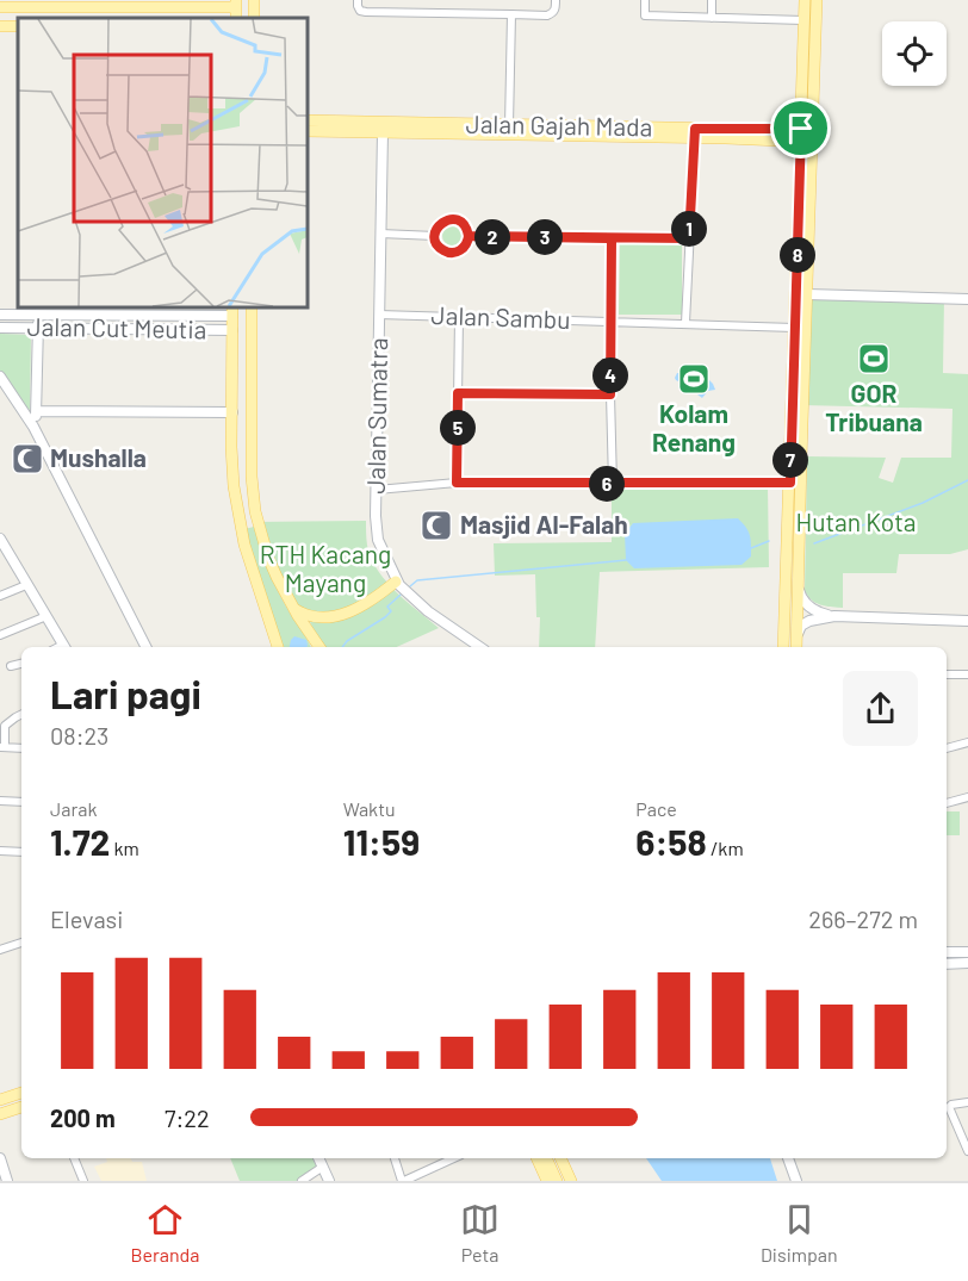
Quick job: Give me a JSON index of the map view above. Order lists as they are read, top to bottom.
{
  "streets": {
    "main road": ["Jalan Gajah Mada"],
    "street": ["Jalan Sambu", "Jalan Cut Meutia", "Jalan Sumatra"]
  },
  "crossings": [
    ["Jalan Gajah Mada", "Jalan Sumatra"],
    ["Jalan Sambu", "Jalan Sumatra"]
  ],
  "parks": ["Hutan Kota", "RTH Kacang Mayang"],
  "places": {
    "sports": ["GOR Tribuana", "Kolam Renang"],
    "mosque": ["Mushalla", "Masjid Al-Falah"]
  },
  "page": {
    "pins": [
      "1",
      "2",
      "3",
      "8",
      "4",
      "5",
      "7",
      "6"
    ],
    "heading": ["Lari pagi", "08:23"],
    "stats": [
      ["Jarak", "1.72 km"],
      ["Waktu", "11:59"],
      ["Pace", "6:58 /km"]
    ],
    "chart": ["Elevasi", "266–272 m"],
    "list": [
      {
        "name": "200 m",
        "note": "7:22"
      }
    ],
    "tabs": ["Beranda", "Peta", "Disimpan"]
  }
}
